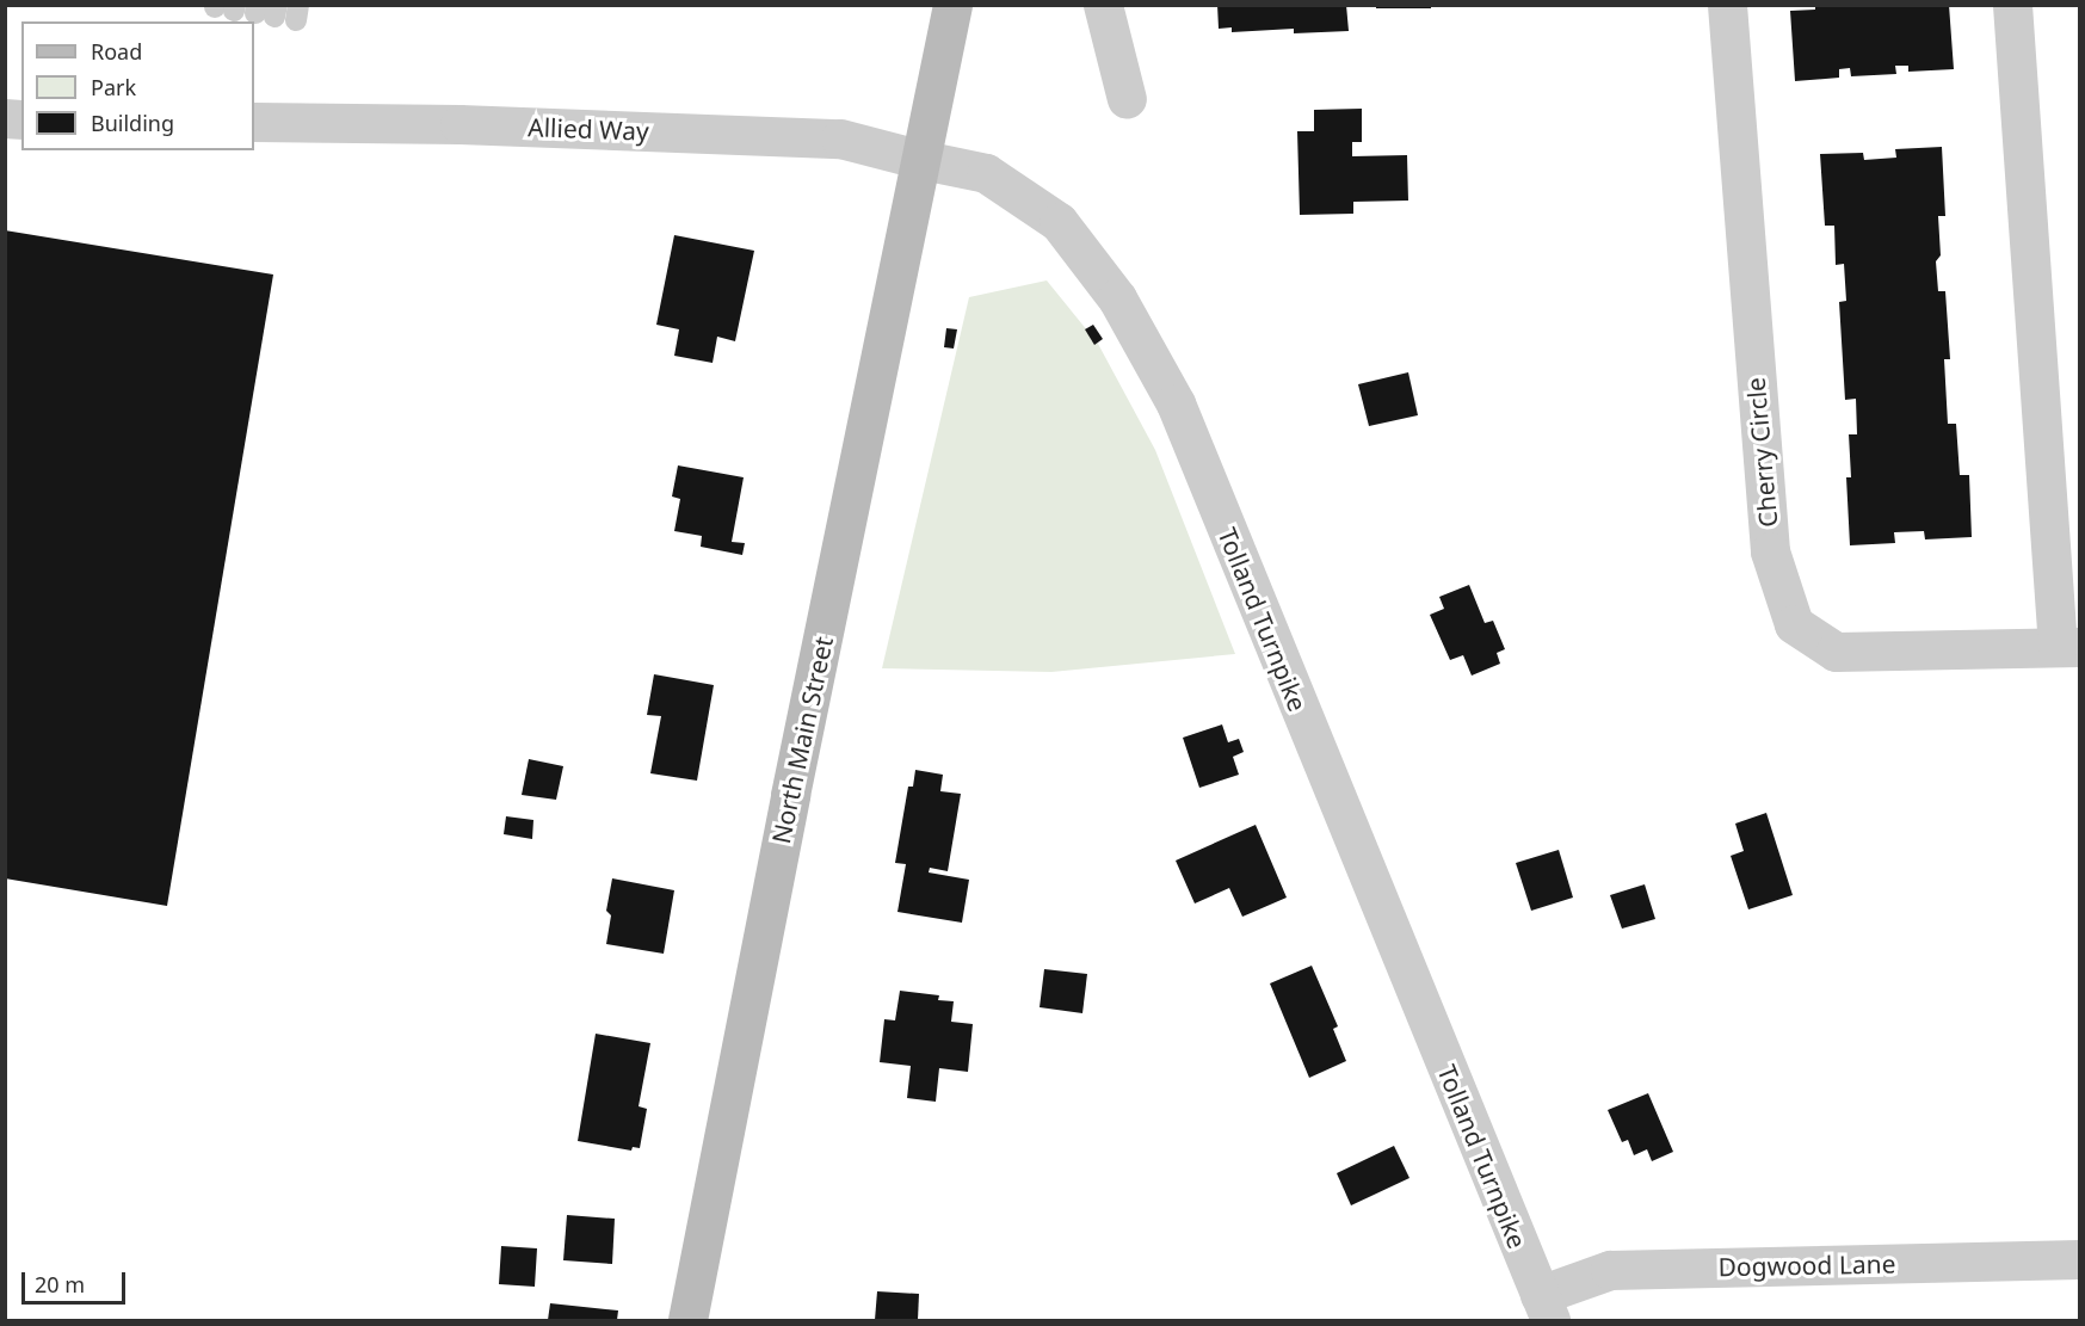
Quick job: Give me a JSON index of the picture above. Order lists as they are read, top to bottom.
{
  "streets": {
    "main road": ["North Main Street"],
    "street": [
      "Allied Way",
      "Cherry Circle",
      "Tolland Turnpike",
      "Dogwood Lane"
    ]
  },
  "crossings": [
    ["Allied Way", "Tolland Turnpike"],
    ["Allied Way", "North Main Street"],
    ["Tolland Turnpike", "North Main Street"],
    ["Tolland Turnpike", "Dogwood Lane"]
  ],
  "legend": ["Road", "Park", "Building"],
  "scale_bar": "20 m"
}
